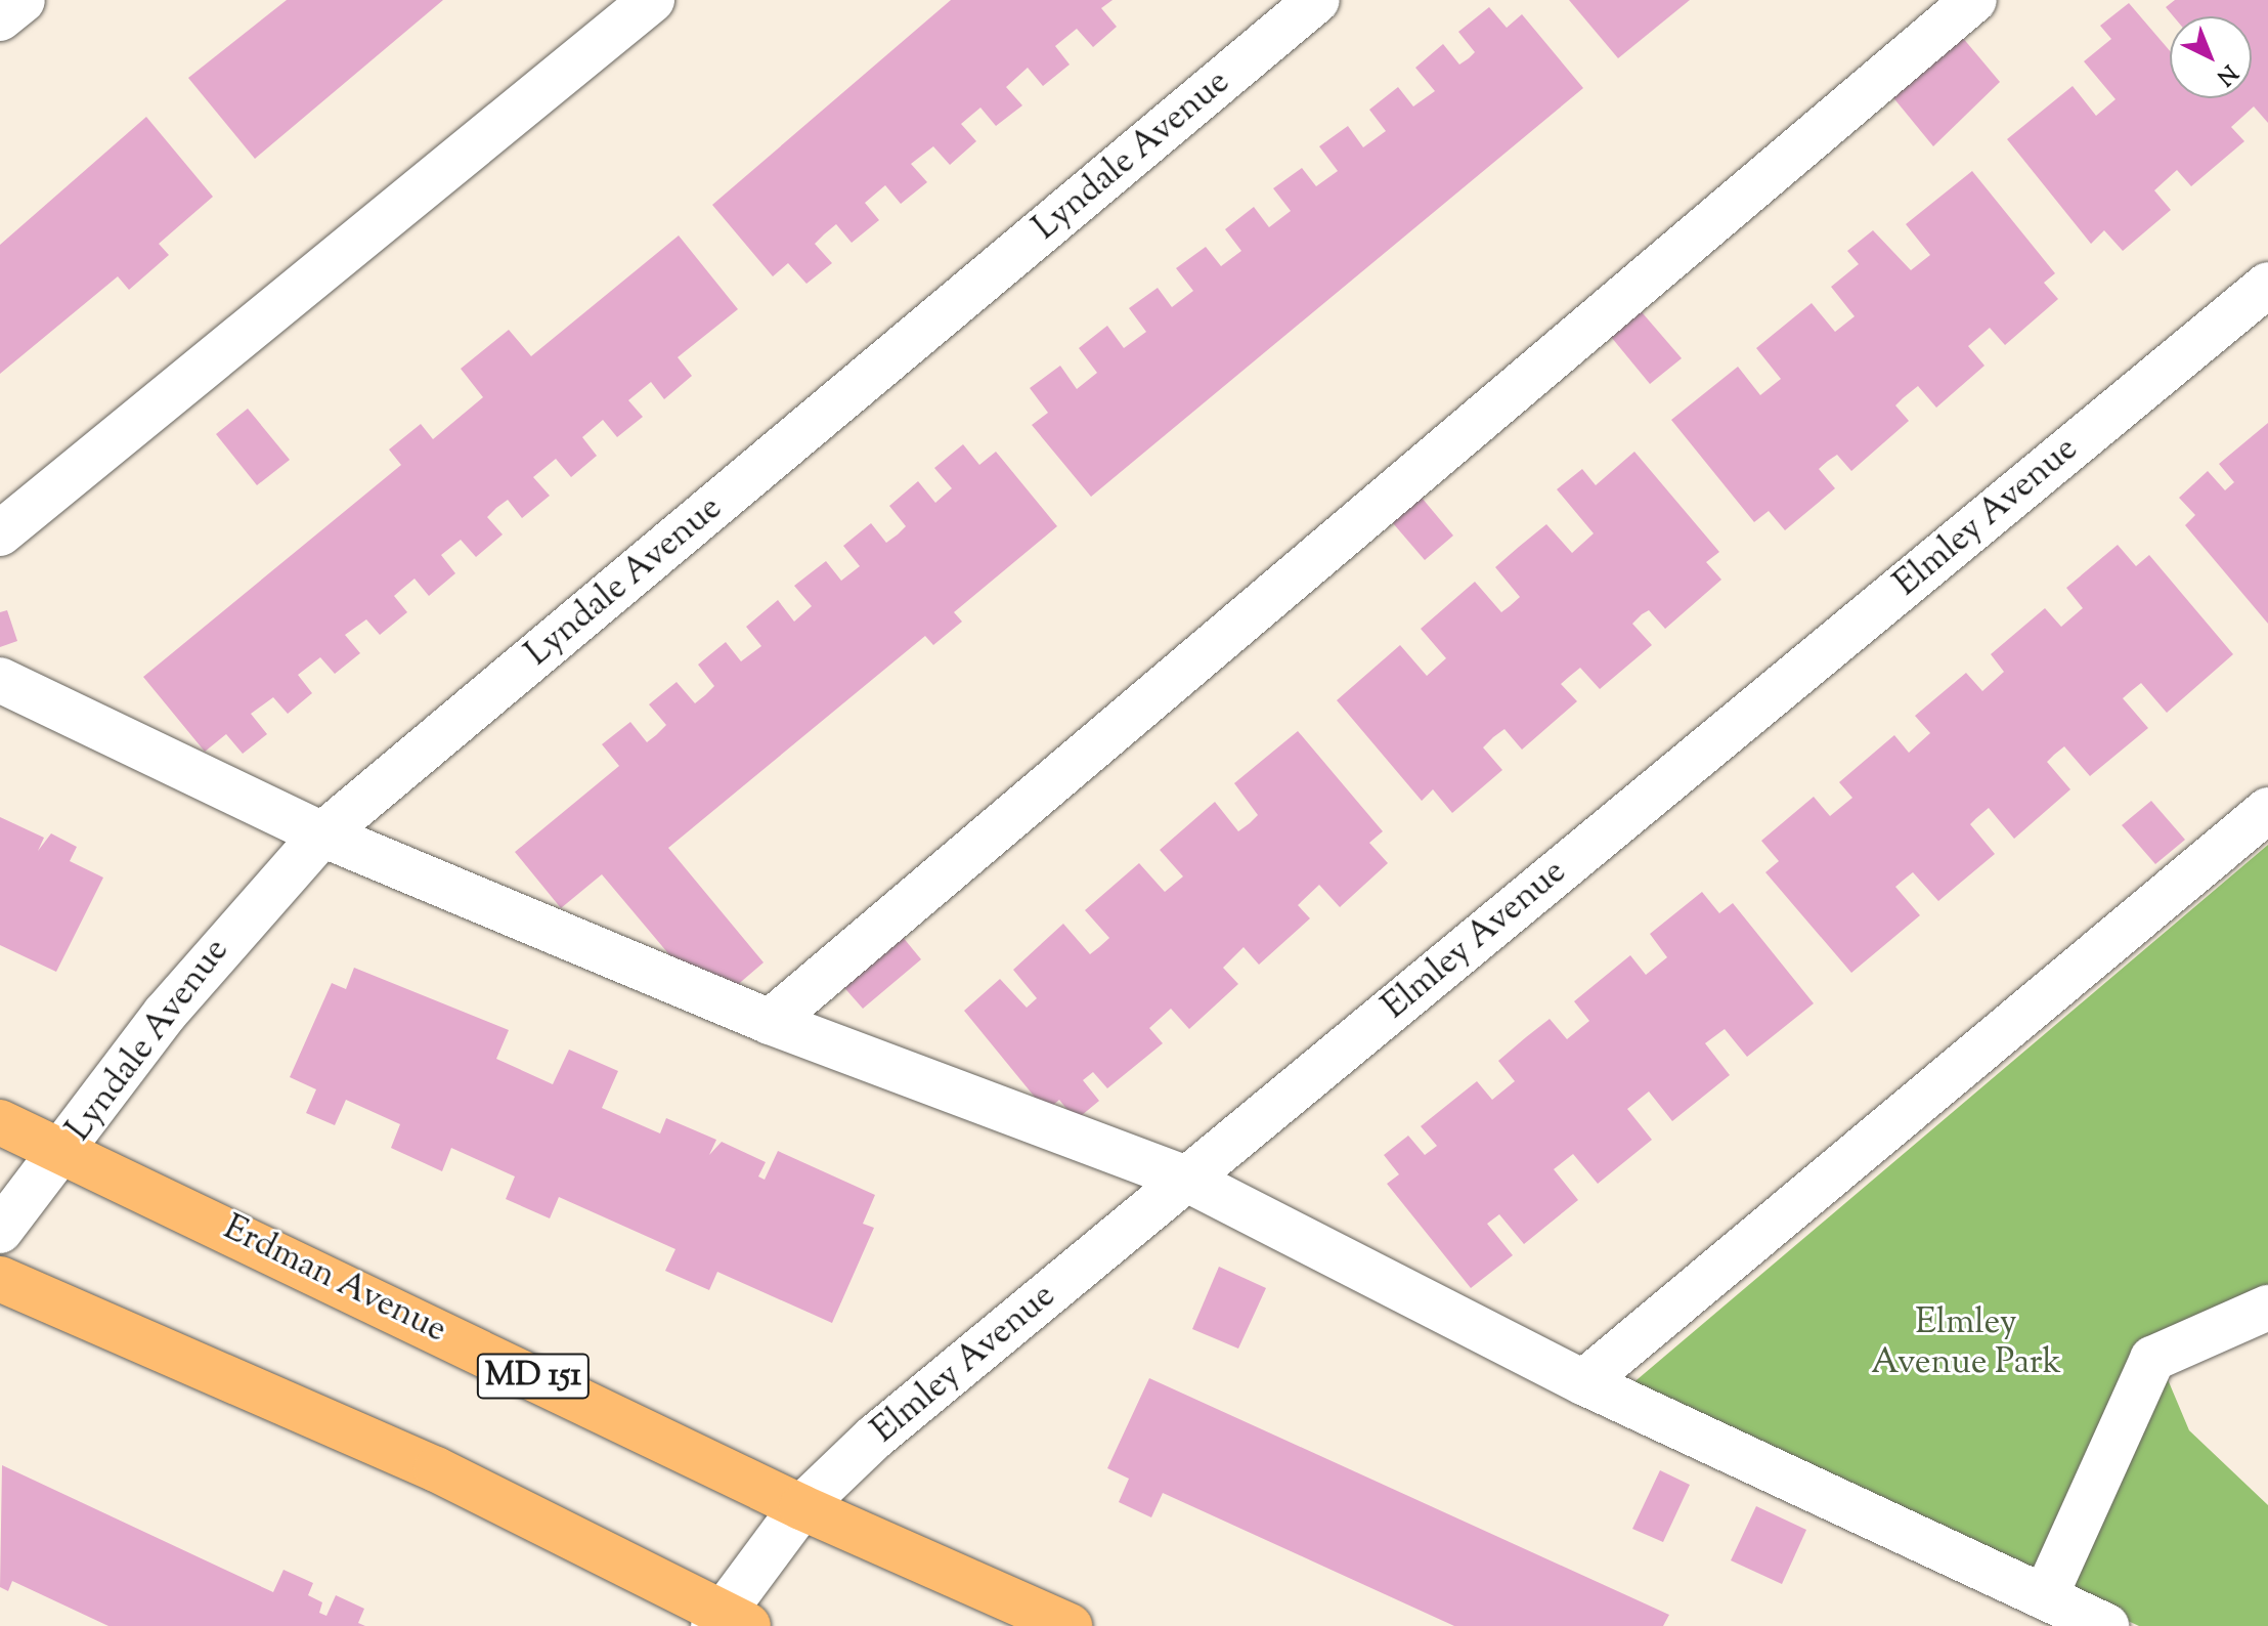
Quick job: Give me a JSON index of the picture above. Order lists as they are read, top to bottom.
{
  "streets": {
    "main road": ["Erdman Avenue", "MD 151"],
    "street": ["Lyndale Avenue", "Elmley Avenue"]
  },
  "crossings": [
    ["Lyndale Avenue", "Erdman Avenue"],
    ["Elmley Avenue", "Erdman Avenue"]
  ],
  "parks": ["Elmley Avenue Park"],
  "north": "bottom right"
}
